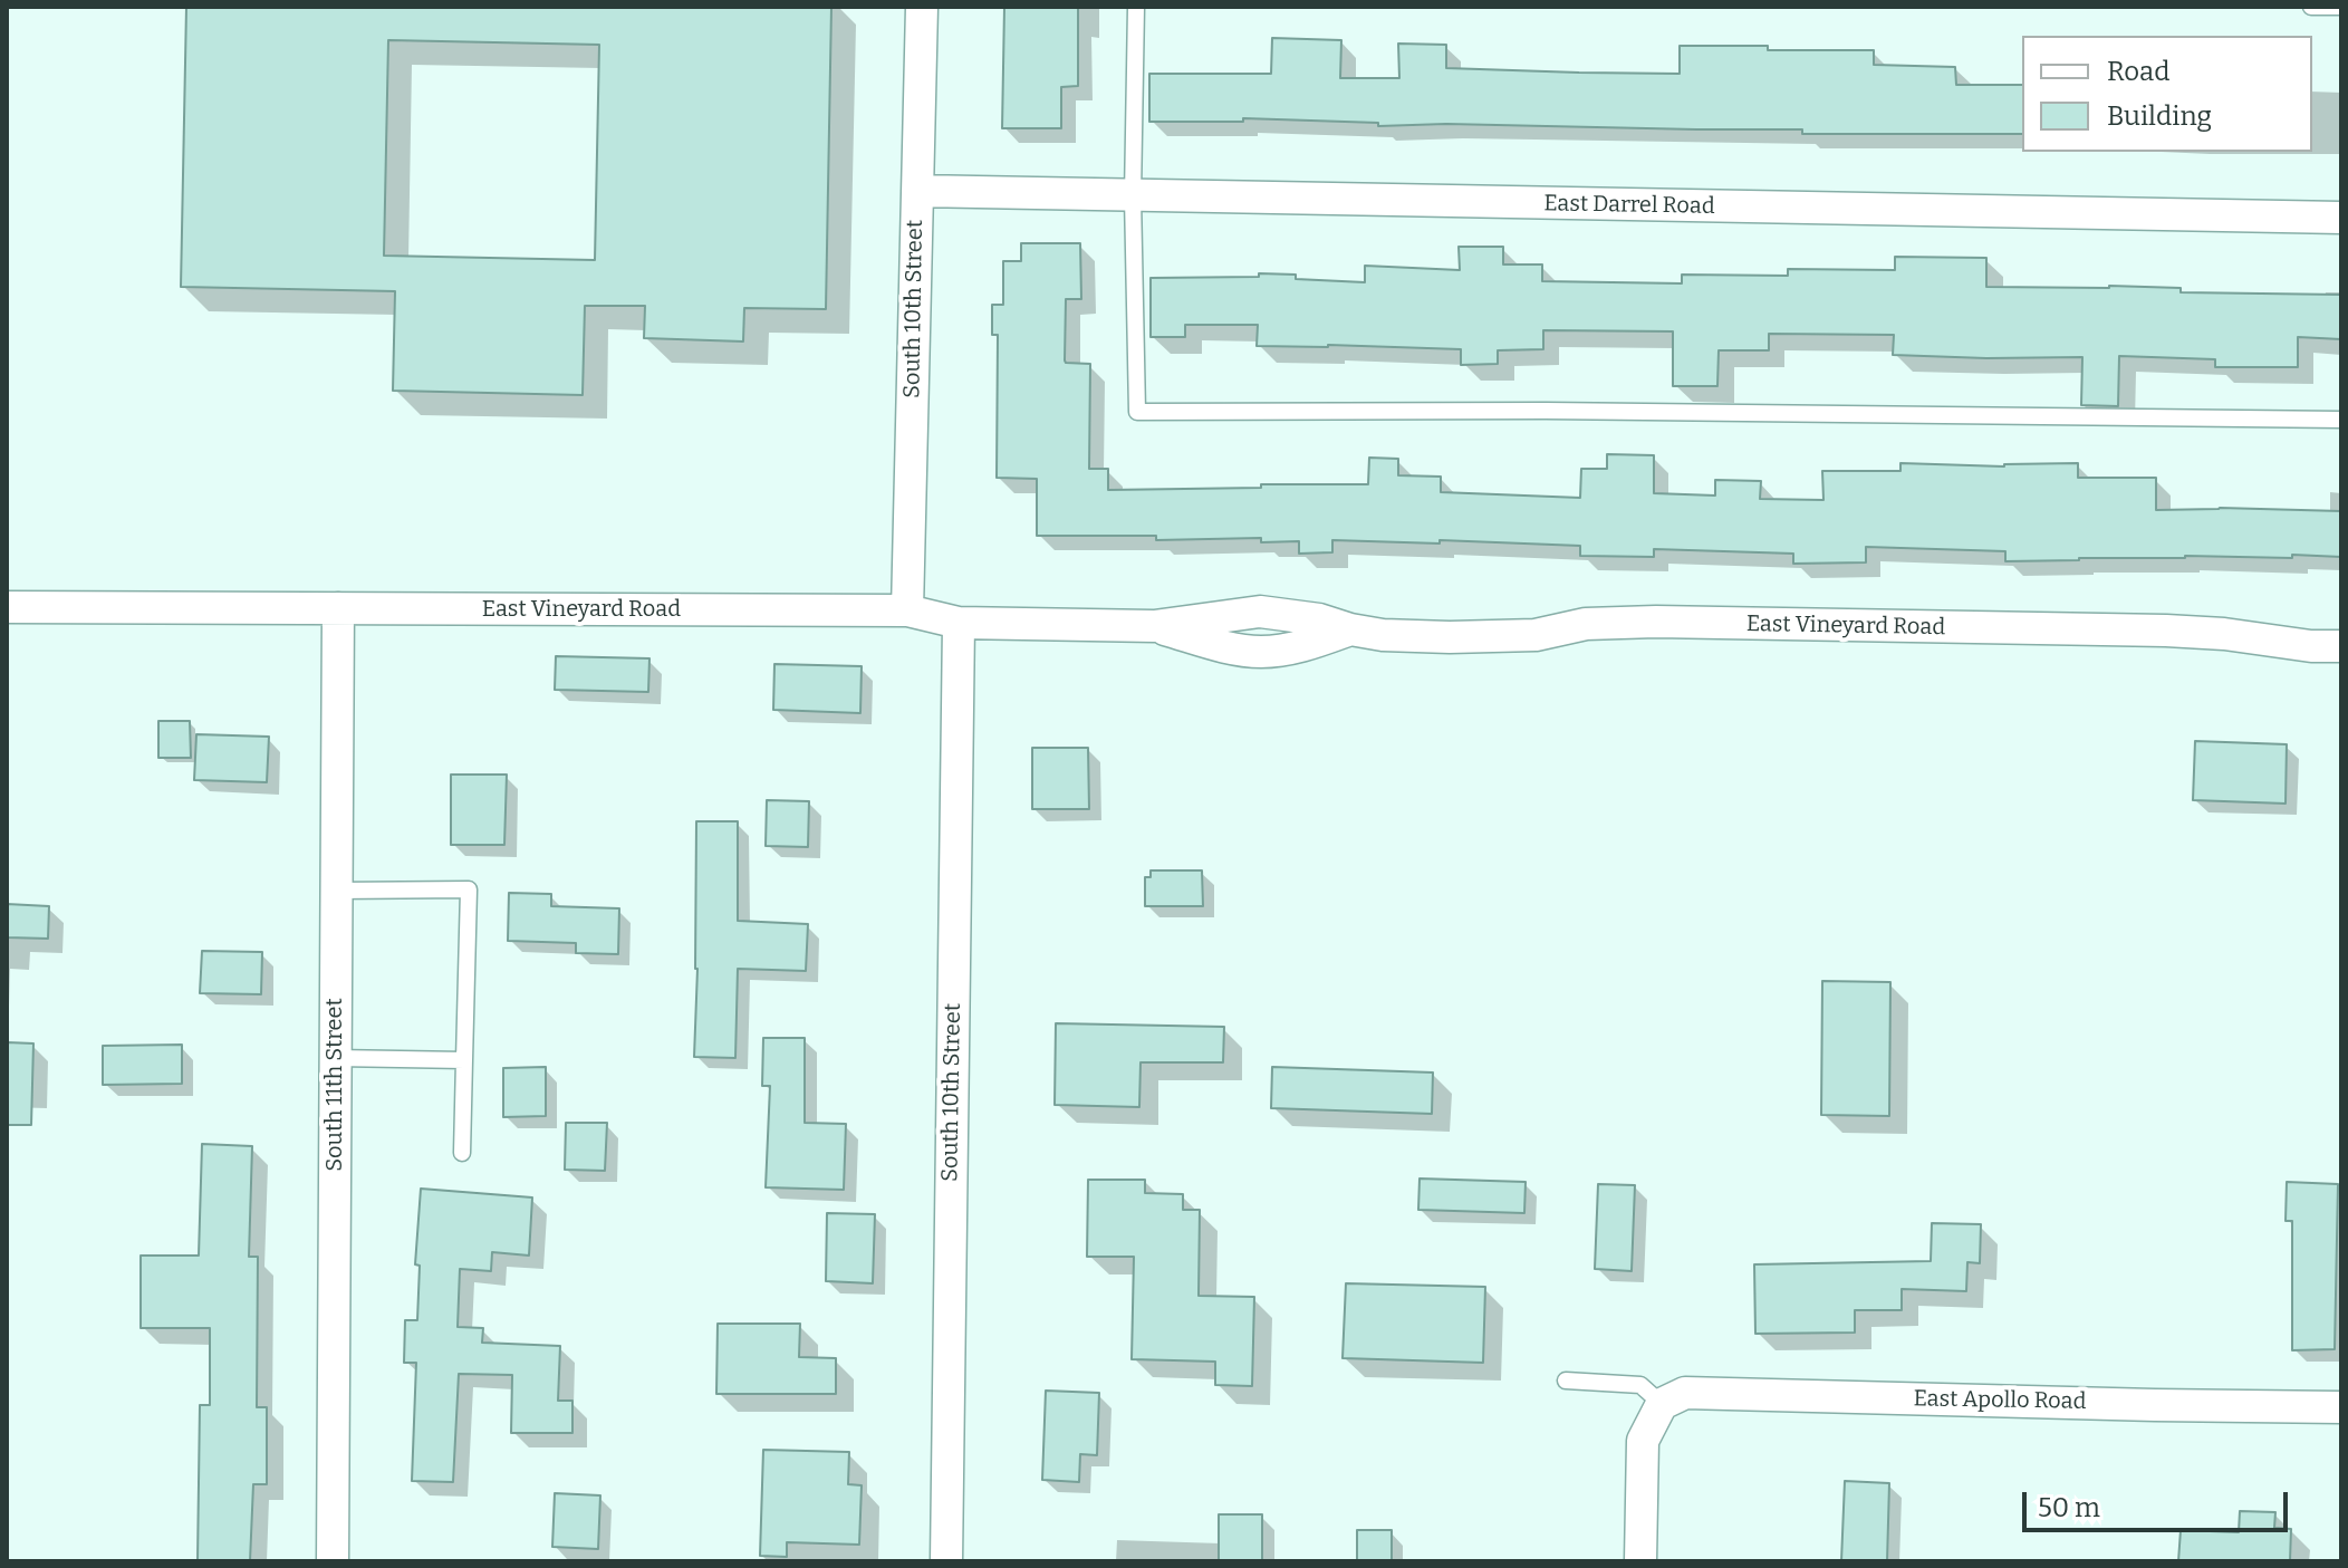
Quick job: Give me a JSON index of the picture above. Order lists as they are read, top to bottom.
{
  "streets": {
    "street": [
      "East Darrel Road",
      "South 10th Street",
      "East Vineyard Road",
      "South 11th Street",
      "East Apollo Road"
    ]
  },
  "crossings": [
    ["East Darrel Road", "South 10th Street"],
    ["South 10th Street", "East Vineyard Road"],
    ["East Vineyard Road", "South 11th Street"]
  ],
  "legend": ["Road", "Building"],
  "scale_bar": "50 m"
}
